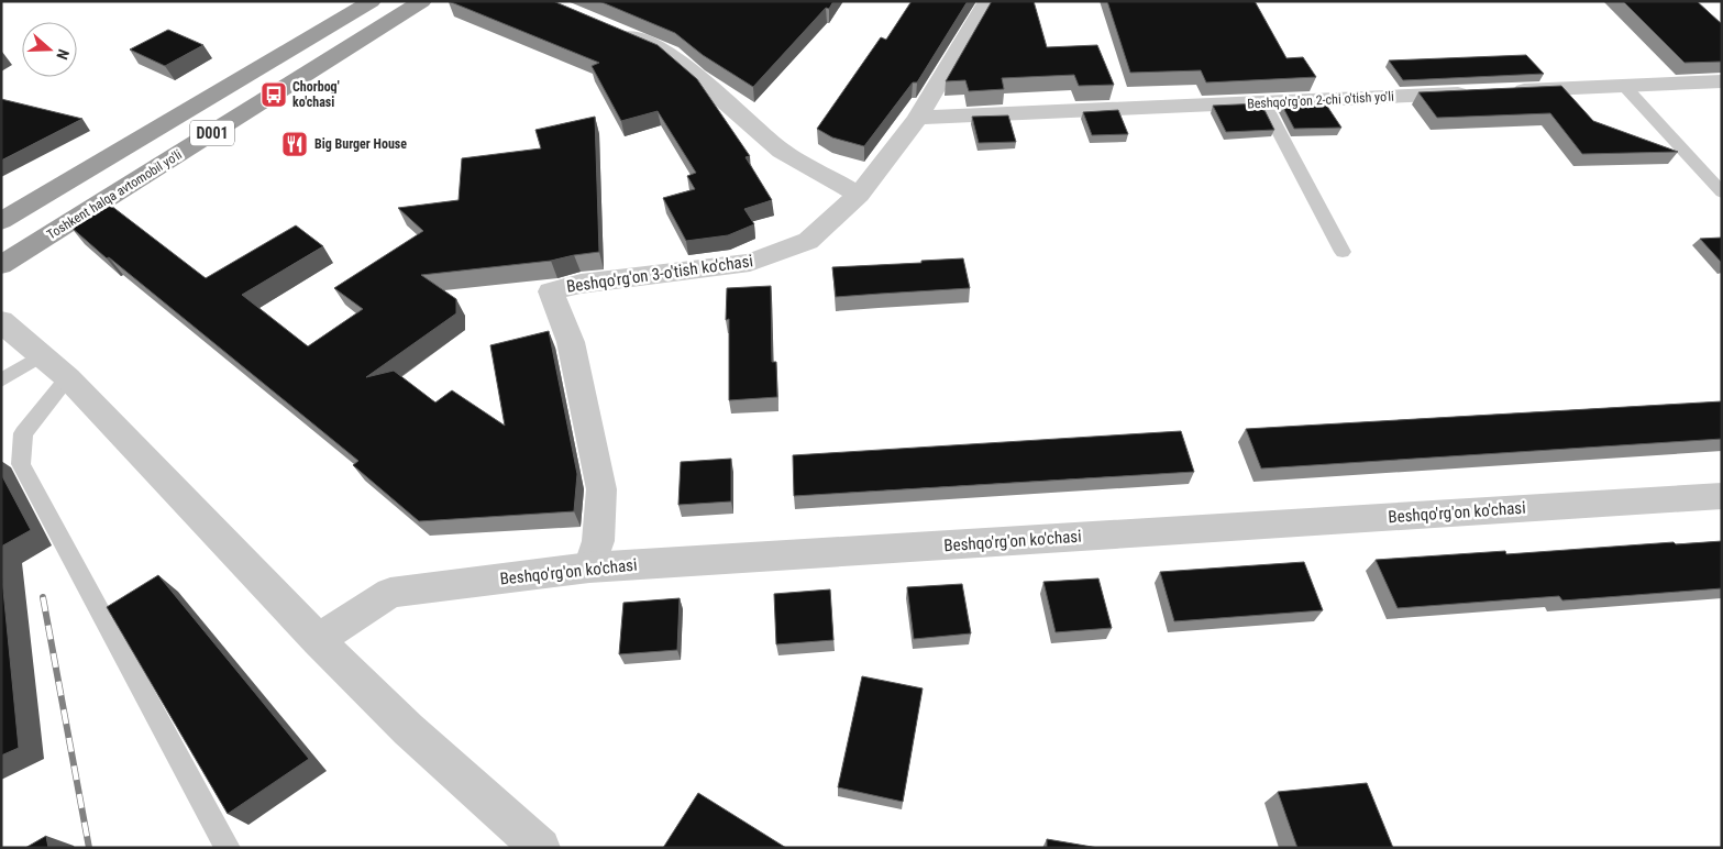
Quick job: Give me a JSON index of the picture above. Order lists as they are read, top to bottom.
{
  "streets": {
    "highway": ["D001", "Toshkent halqa avtomobil yo'li"],
    "street": ["Beshqo'rg'on 2-chi o'tish yo'li", "Beshqo'rg'on 3-o'tish ko'chasi", "Beshqo'rg'on ko'chasi"]
  },
  "crossings": [
    ["Beshqo'rg'on 3-o'tish ko'chasi", "Beshqo'rg'on ko'chasi"]
  ],
  "places": {
    "bus stop": ["Chorbog' ko'chasi"],
    "restaurant": ["Big Burger House"]
  },
  "north": "right"
}
